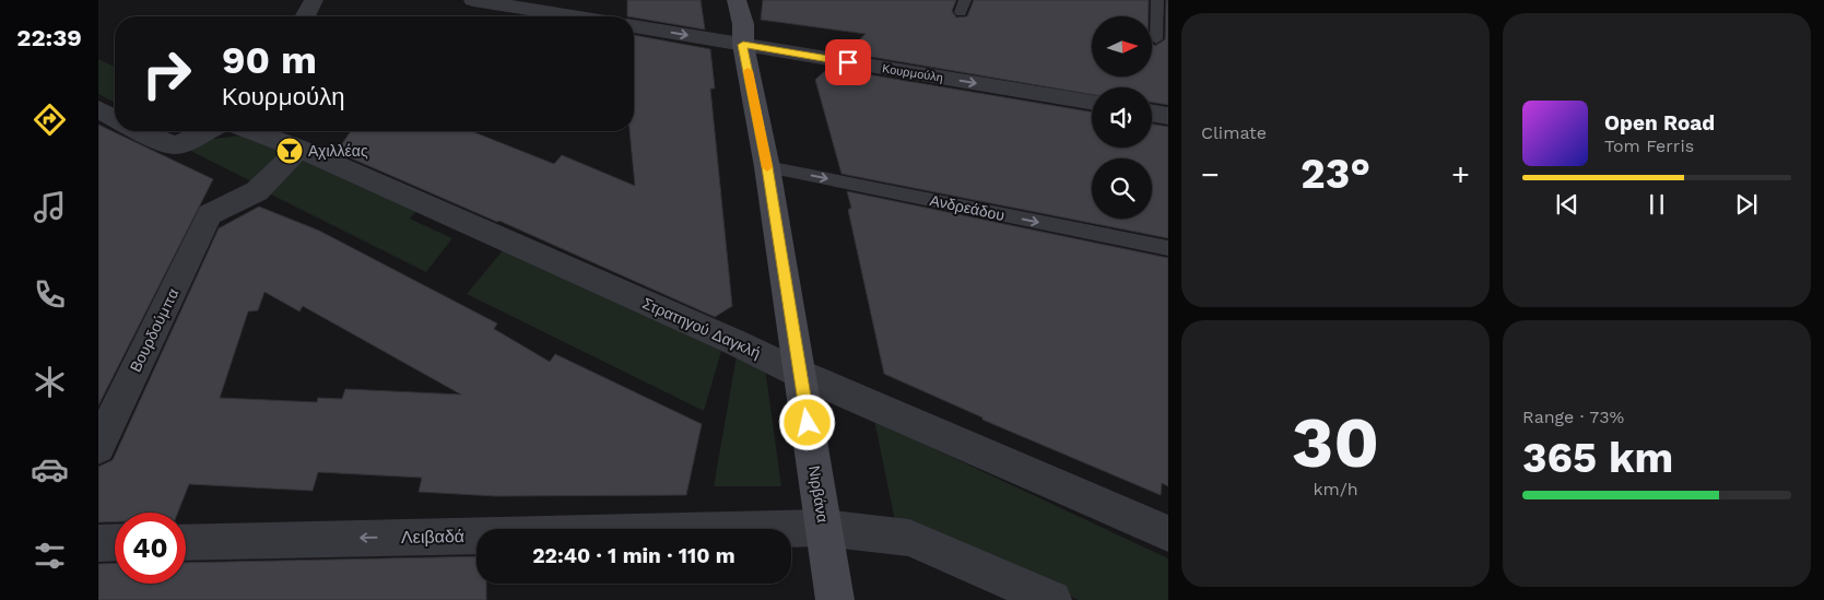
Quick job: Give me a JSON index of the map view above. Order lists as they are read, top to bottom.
{
  "streets": {
    "street": [
      "Κουρμούλη",
      "Στρατηγού Δαγκλή",
      "Βουρδούμπα",
      "Νιρβάνα",
      "Λειβαδά"
    ],
    "lane": ["Ανδρεάδου"]
  },
  "crossings": [
    ["Κουρμούλη", "Νιρβάνα"],
    ["Ανδρεάδου", "Νιρβάνα"],
    ["Στρατηγού Δαγκλή", "Βουρδούμπα"],
    ["Στρατηγού Δαγκλή", "Νιρβάνα"],
    ["Νιρβάνα", "Λειβαδά"]
  ],
  "one_way": ["Κουρμούλη", "Ανδρεάδου", "Λειβαδά"],
  "places": {
    "bar": ["Αχιλλέας"]
  },
  "north": "right",
  "page": {
    "tabs": "22:39",
    "tile": [
      "Climate",
      ["30", "km/h"],
      ["Range · 73%", "365 km"]
    ],
    "turn": ["90 m", "Κουρμούλη"],
    "song": ["Open Road", "Tom Ferris"],
    "heat": ["−", "23°", "+"],
    "limit": "40",
    "trip": "22:40 · 1 min · 110 m"
  }
}
